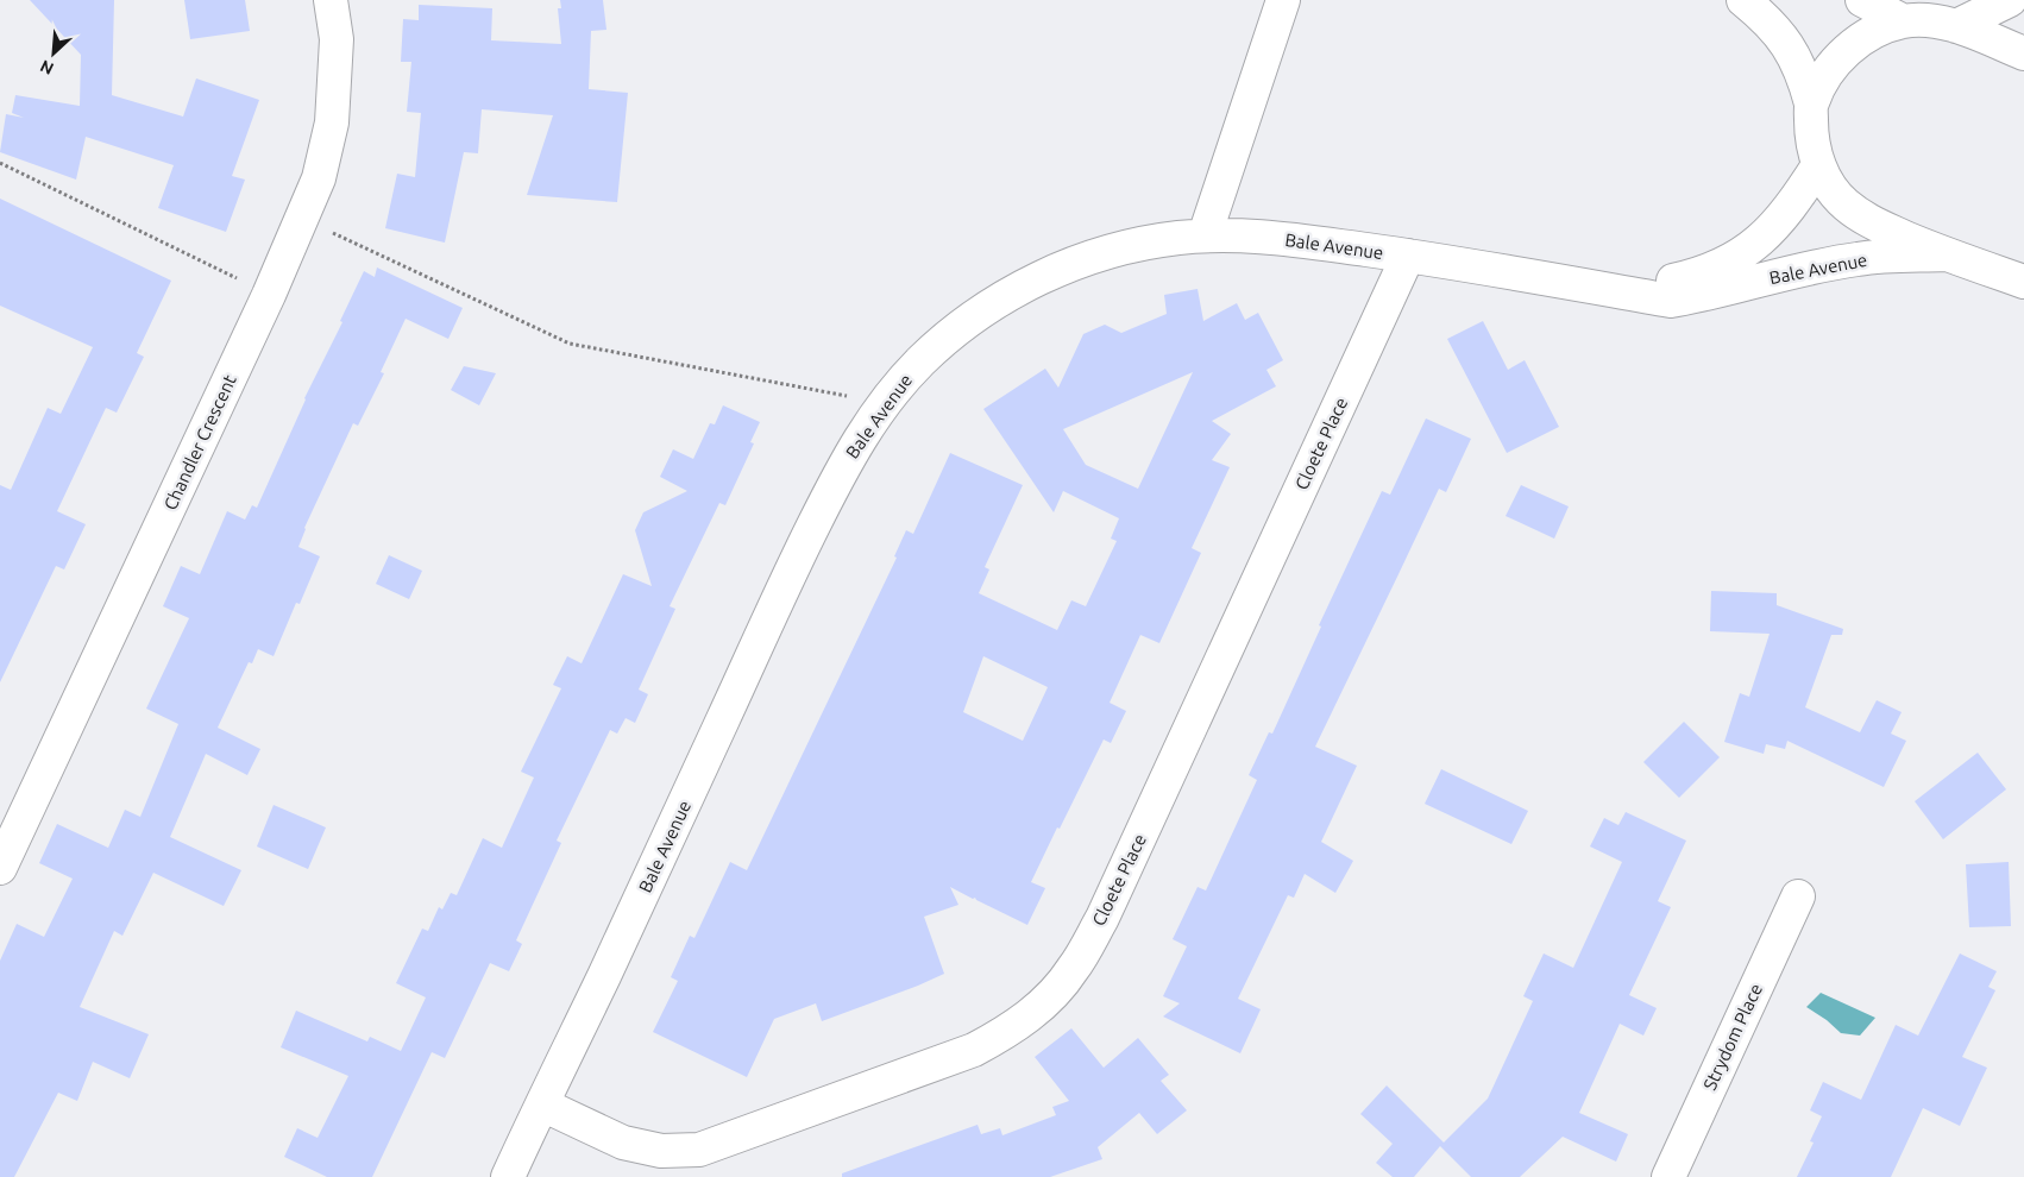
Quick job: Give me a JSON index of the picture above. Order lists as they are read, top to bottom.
{
  "streets": {
    "street": [
      "Bale Avenue",
      "Chandler Crescent",
      "Cloete Place",
      "Strydom Place"
    ]
  },
  "crossings": [
    ["Bale Avenue", "Cloete Place"]
  ],
  "north": "bottom left"
}
